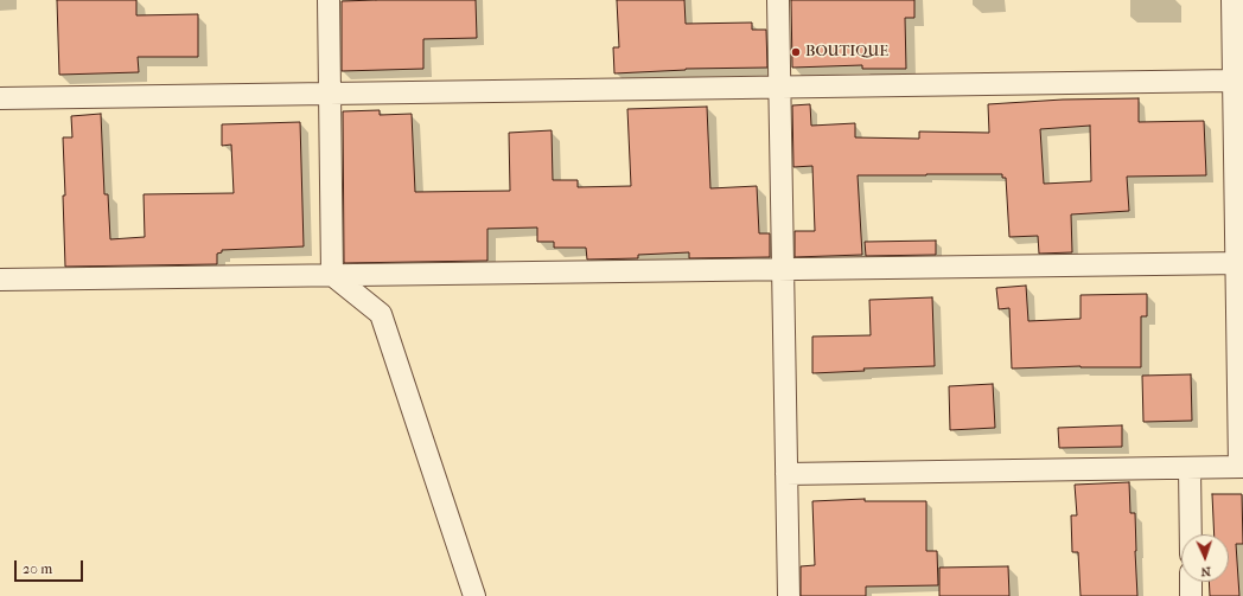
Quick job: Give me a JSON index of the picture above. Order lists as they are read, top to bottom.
{
  "places": ["BOUTIQUE"],
  "scale_bar": "20 m",
  "north": "bottom"
}
